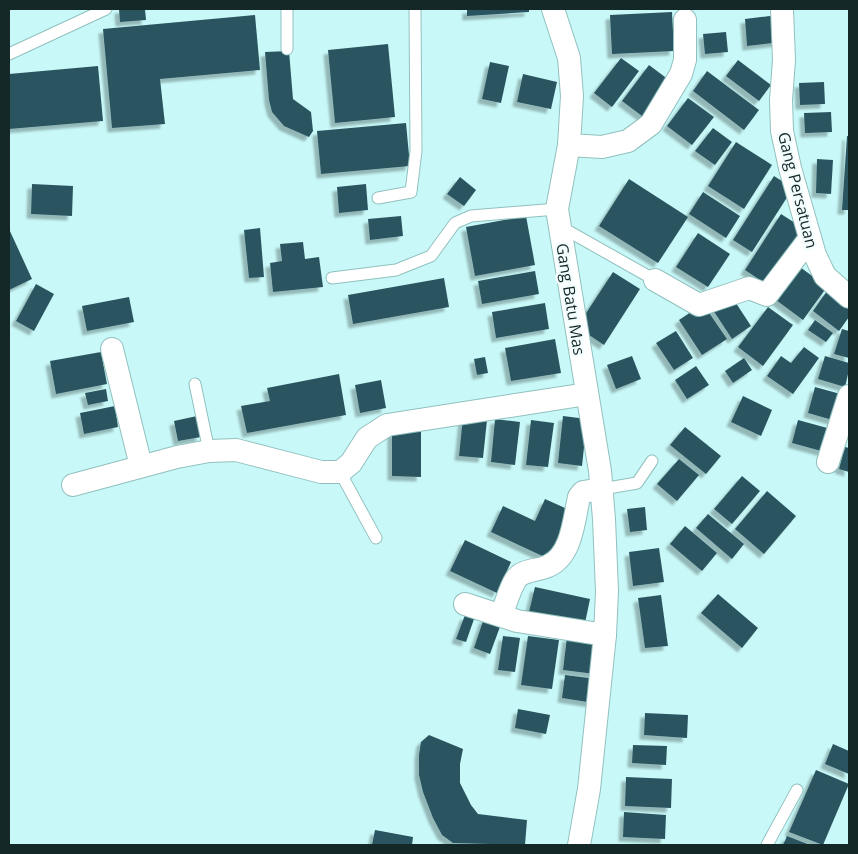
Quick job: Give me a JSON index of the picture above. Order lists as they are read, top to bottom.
{
  "streets": {
    "street": ["Gang Persatuan", "Gang Batu Mas"]
  }
}
